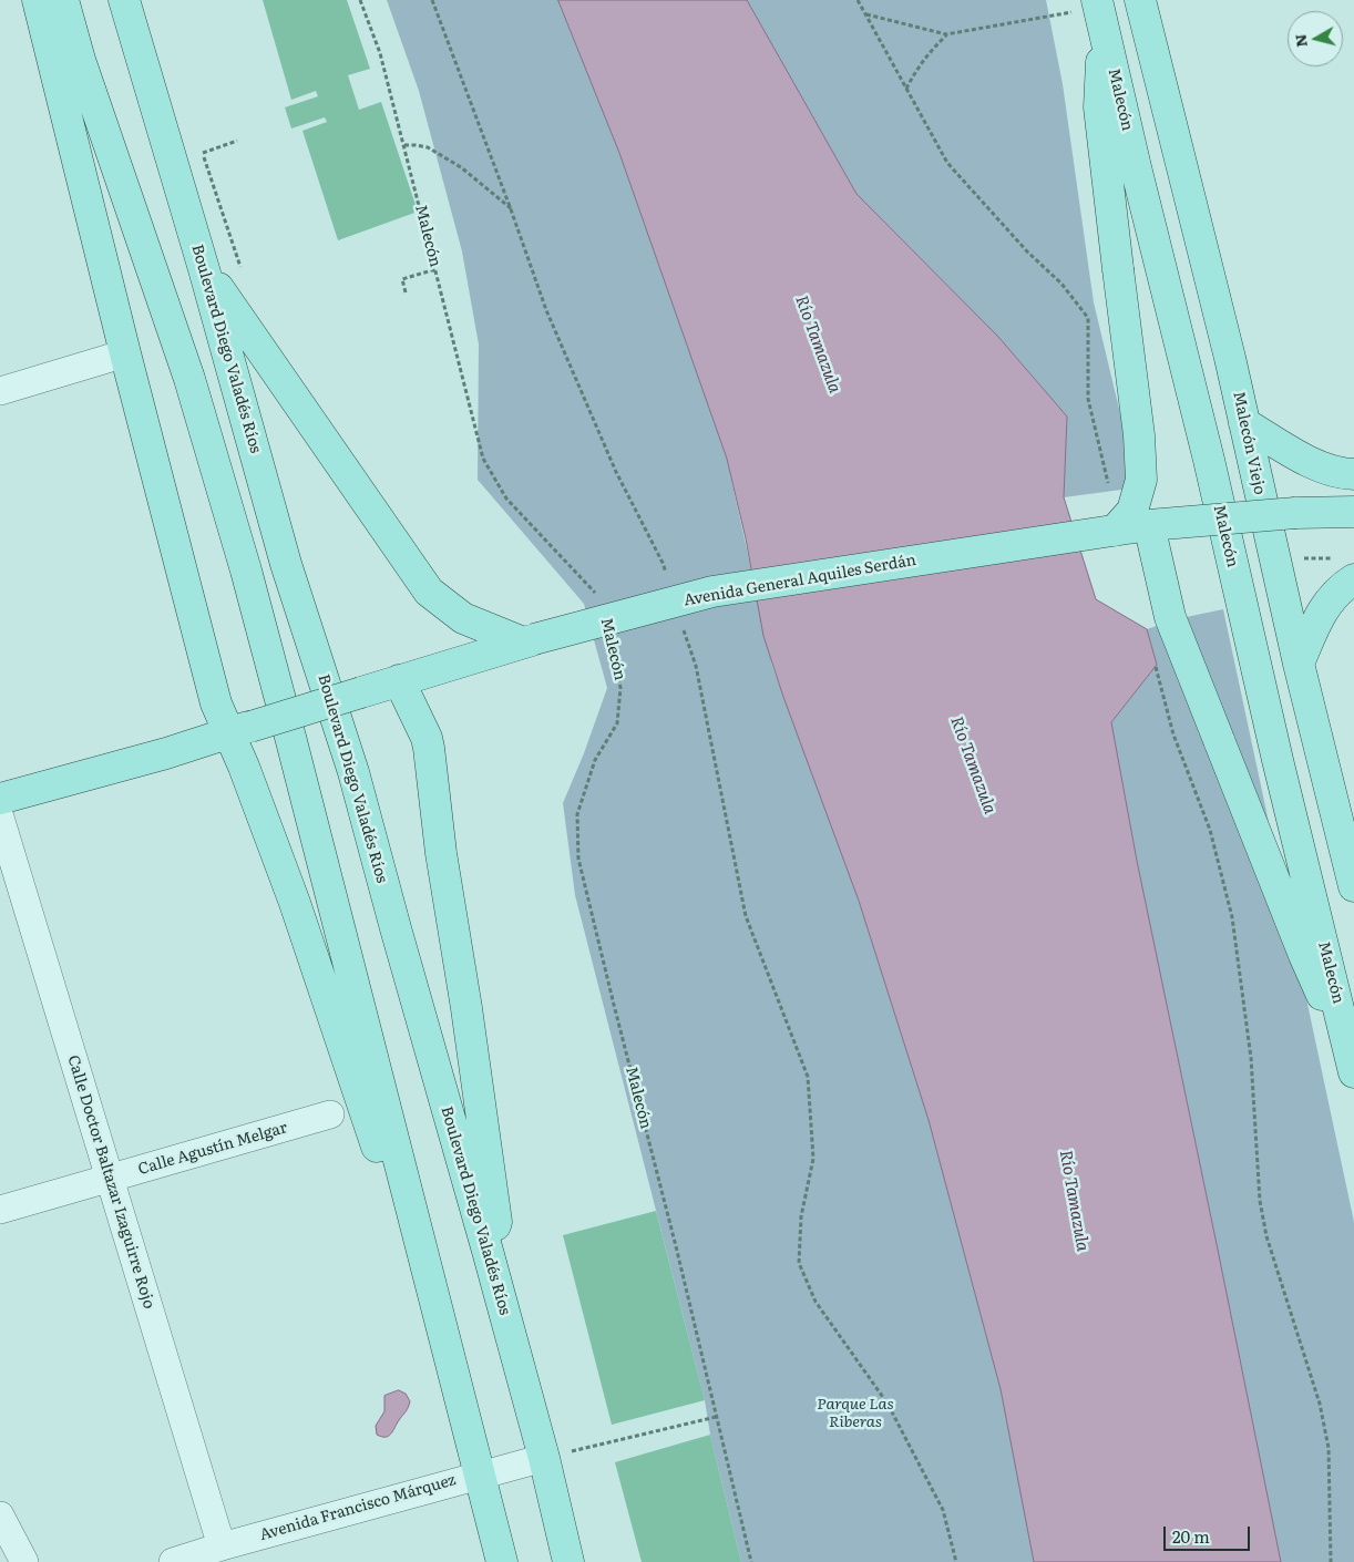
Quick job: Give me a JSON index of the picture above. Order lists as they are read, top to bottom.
{
  "streets": {
    "main road": [
      "Malecón",
      "Boulevard Diego Valadés Ríos",
      "Malecón Viejo",
      "Avenida General Aquiles Serdán"
    ],
    "street": ["Calle Agustín Melgar", "Calle Doctor Baltazar Izaguirre Rojo", "Avenida Francisco Márquez"]
  },
  "crossings": [
    ["Boulevard Diego Valadés Ríos", "Avenida Francisco Márquez"],
    ["Calle Agustín Melgar", "Calle Doctor Baltazar Izaguirre Rojo"],
    ["Calle Doctor Baltazar Izaguirre Rojo", "Avenida Francisco Márquez"]
  ],
  "water": ["Río Tamazula"],
  "parks": ["Parque Las Riberas"],
  "scale_bar": "20 m",
  "north": "left"
}
